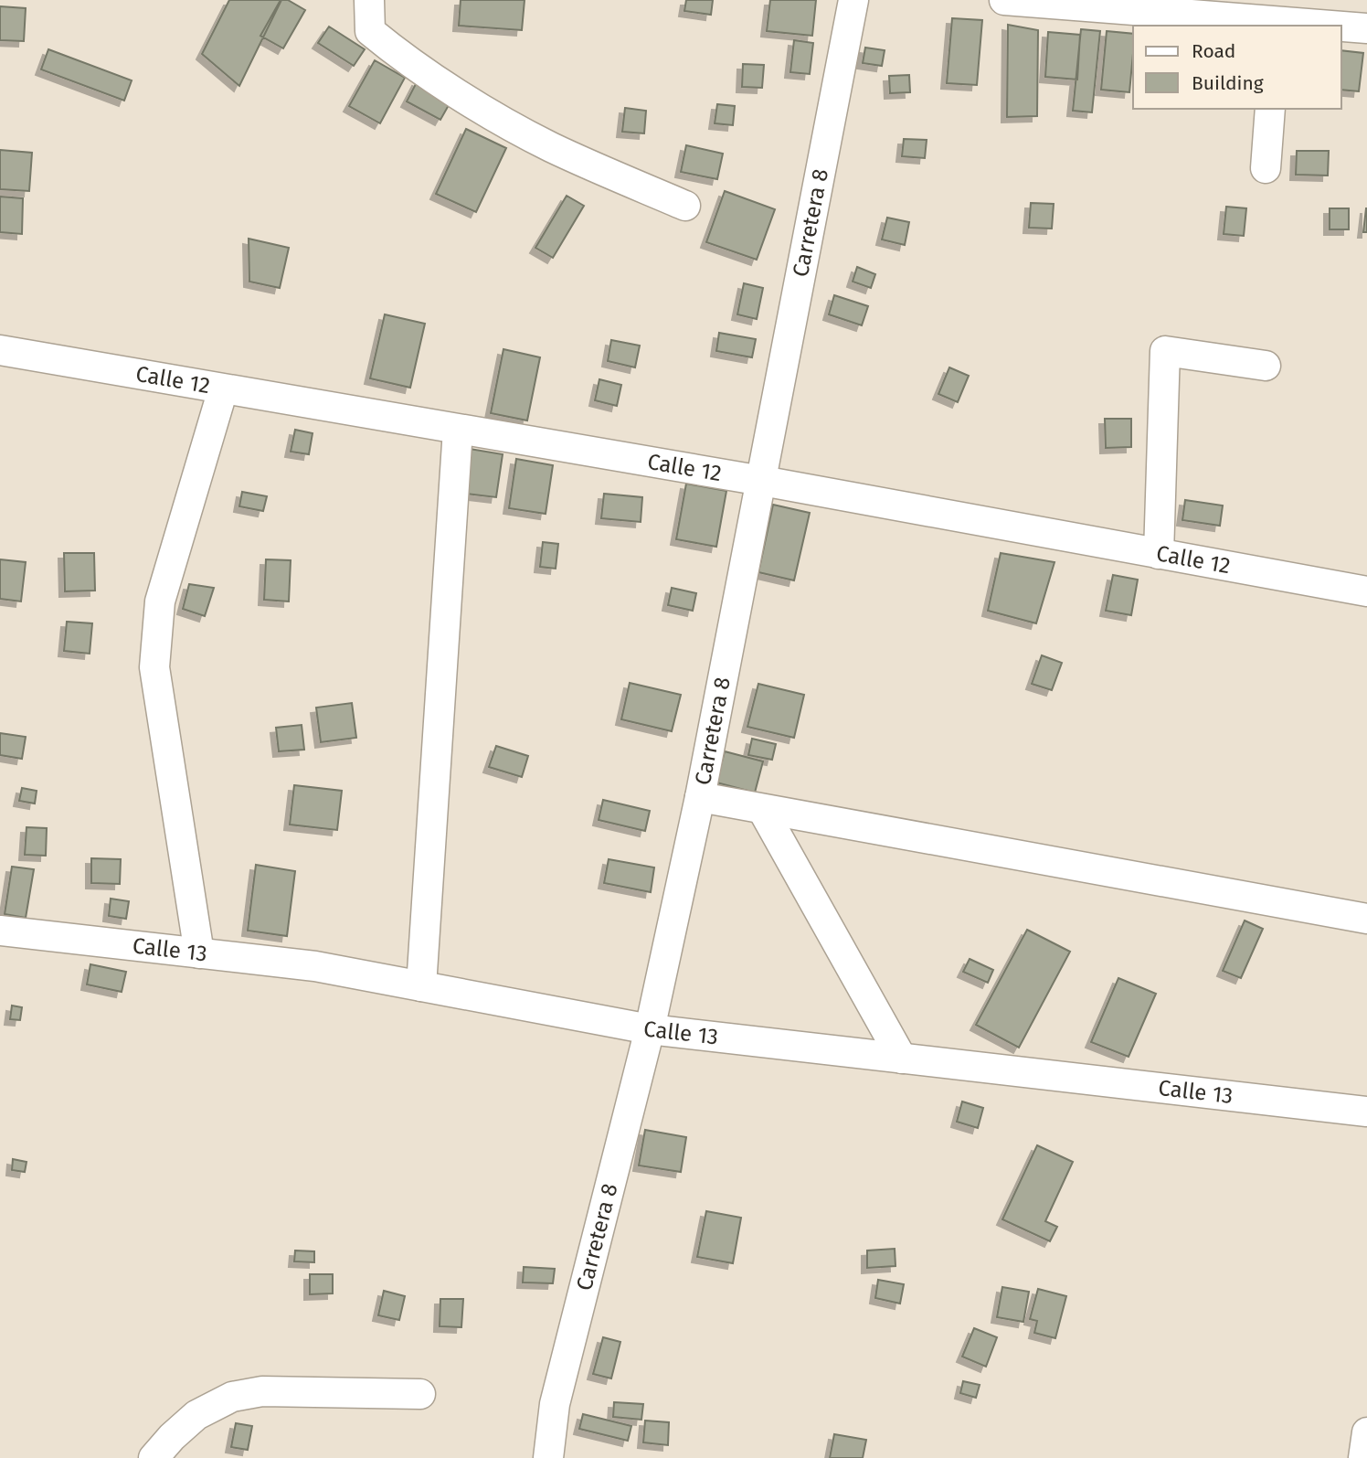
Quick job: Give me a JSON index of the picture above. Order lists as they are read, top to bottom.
{
  "streets": {
    "street": ["Carretera 8", "Calle 12", "Calle 13"]
  },
  "crossings": [
    ["Carretera 8", "Calle 12"],
    ["Carretera 8", "Calle 13"]
  ],
  "legend": ["Road", "Building"]
}
